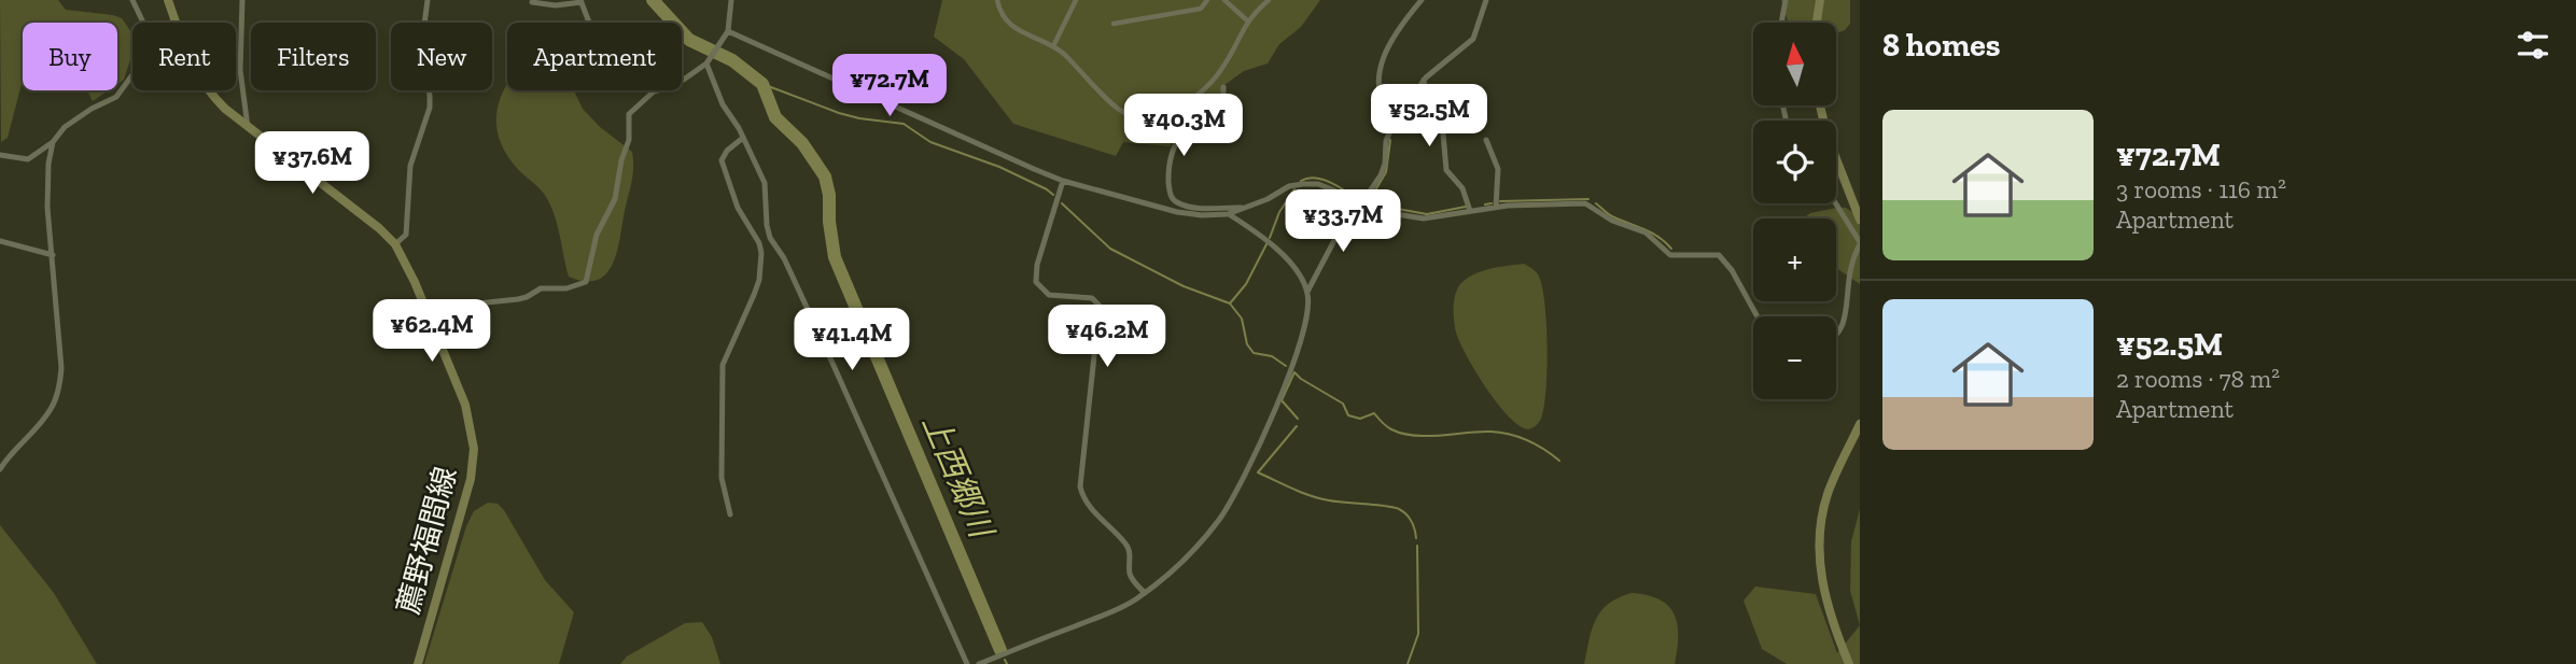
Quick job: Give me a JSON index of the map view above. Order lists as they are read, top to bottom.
{
  "streets": {
    "main road": ["薦野福間線"]
  },
  "water": ["上西郷川"],
  "north": "top",
  "page": {
    "heading": "8 homes",
    "map_buttons": ["+", "−"],
    "chip": [
      "Buy",
      "Rent",
      "Filters",
      "New",
      "Apartment"
    ],
    "price": [
      "¥72.7M",
      "¥52.5M",
      "¥40.3M",
      "¥37.6M",
      "¥33.7M",
      "¥62.4M",
      "¥46.2M",
      "¥41.4M"
    ],
    "list": [
      {
        "name": "¥72.7M",
        "note": "3 rooms · 116 m² · Apartment"
      },
      {
        "name": "¥52.5M",
        "note": "2 rooms · 78 m² · Apartment"
      }
    ]
  }
}
